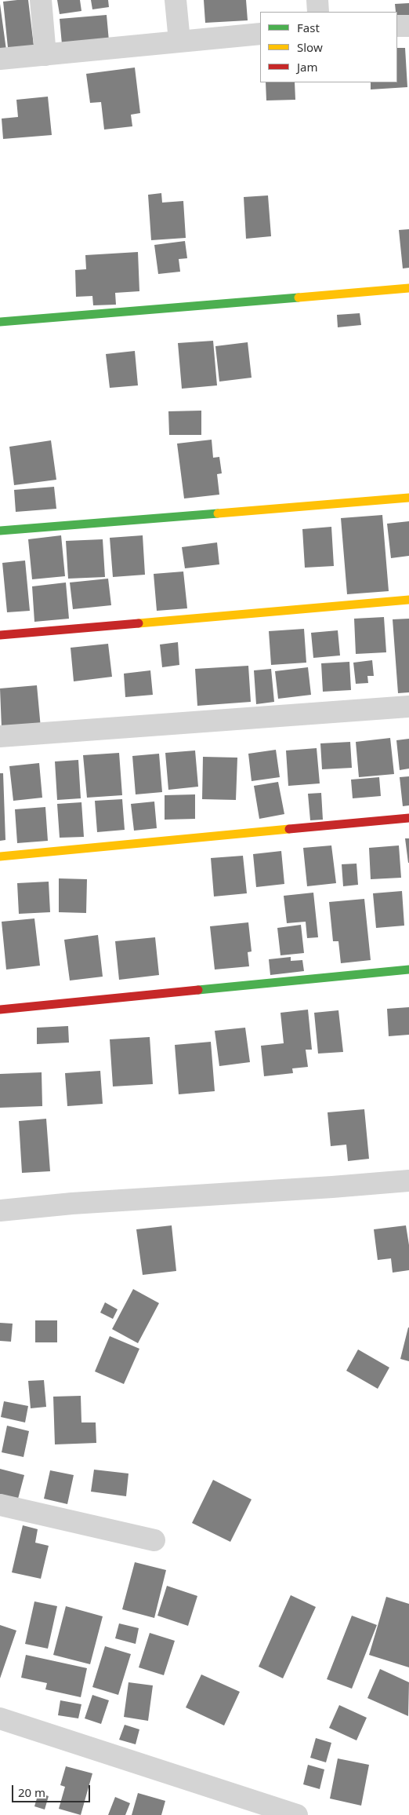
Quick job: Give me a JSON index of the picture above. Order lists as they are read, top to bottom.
{
  "legend": ["Fast", "Slow", "Jam"],
  "scale_bar": "20 m"
}
